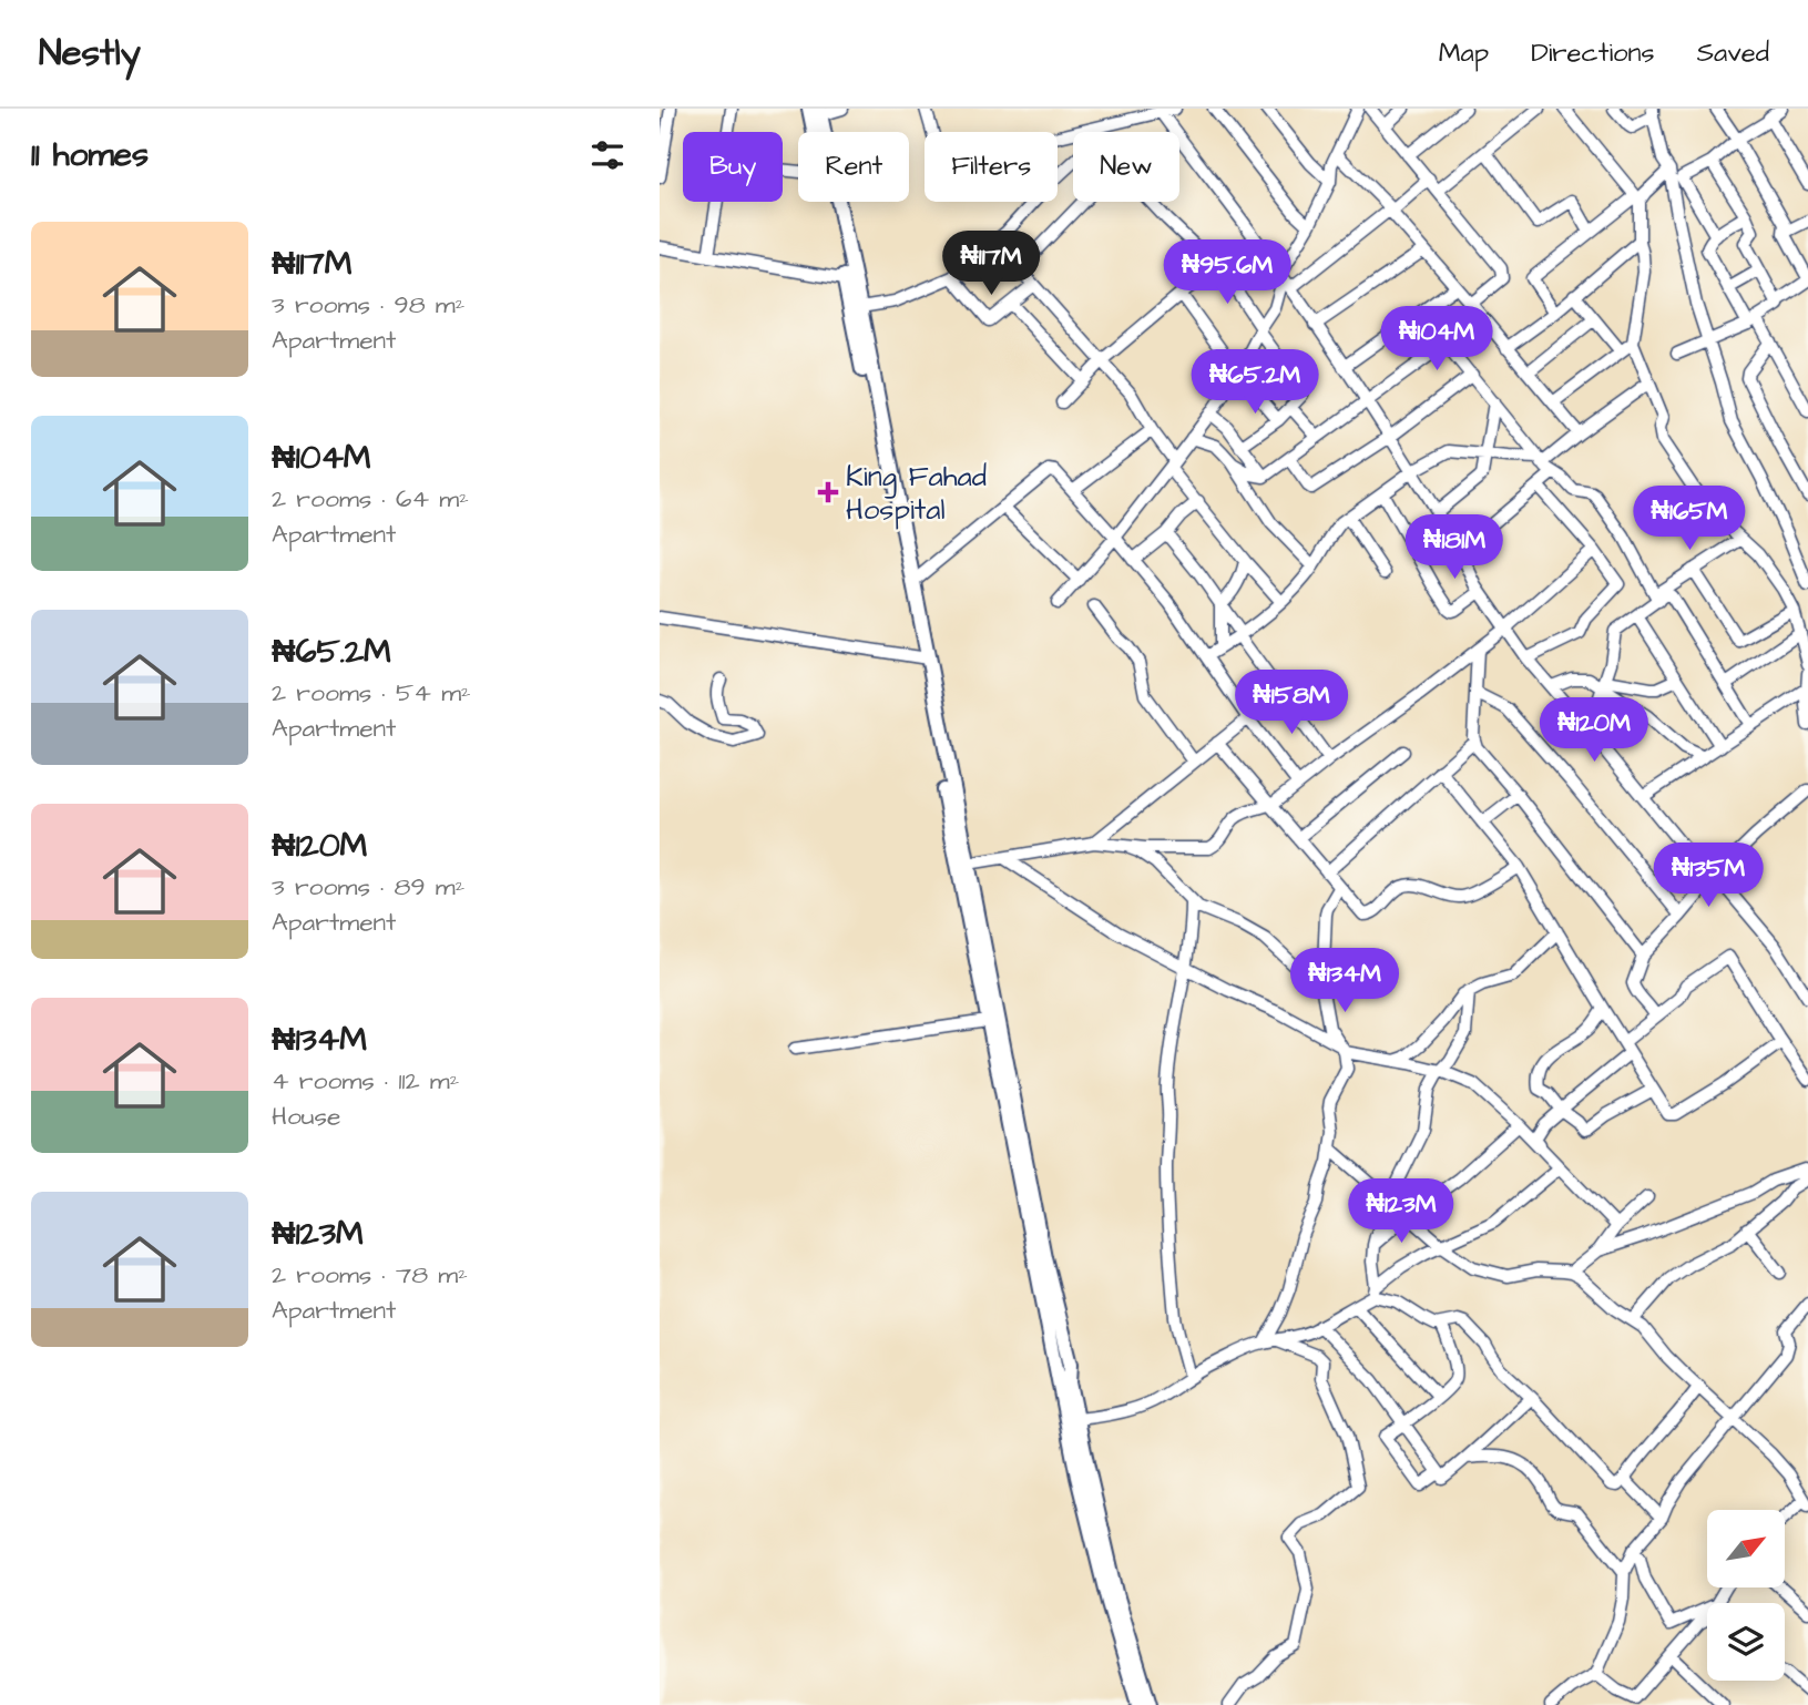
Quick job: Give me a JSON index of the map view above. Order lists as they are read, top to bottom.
{
  "places": {
    "health": ["King Fahad Hospital"]
  },
  "north": "top right",
  "page": {
    "header": "Nestly",
    "nav": ["Map", "Directions", "Saved"],
    "heading": "11 homes",
    "chip": [
      "Buy",
      "Rent",
      "Filters",
      "New"
    ],
    "list": [
      {
        "name": "₦117M",
        "note": "3 rooms · 98 m² · Apartment"
      },
      {
        "name": "₦104M",
        "note": "2 rooms · 64 m² · Apartment"
      },
      {
        "name": "₦65.2M",
        "note": "2 rooms · 54 m² · Apartment"
      },
      {
        "name": "₦120M",
        "note": "3 rooms · 89 m² · Apartment"
      },
      {
        "name": "₦134M",
        "note": "4 rooms · 112 m² · House"
      },
      {
        "name": "₦123M",
        "note": "2 rooms · 78 m² · Apartment"
      }
    ],
    "price": [
      "₦117M",
      "₦95.6M",
      "₦104M",
      "₦65.2M",
      "₦165M",
      "₦181M",
      "₦158M",
      "₦120M",
      "₦135M",
      "₦134M",
      "₦123M"
    ]
  }
}
